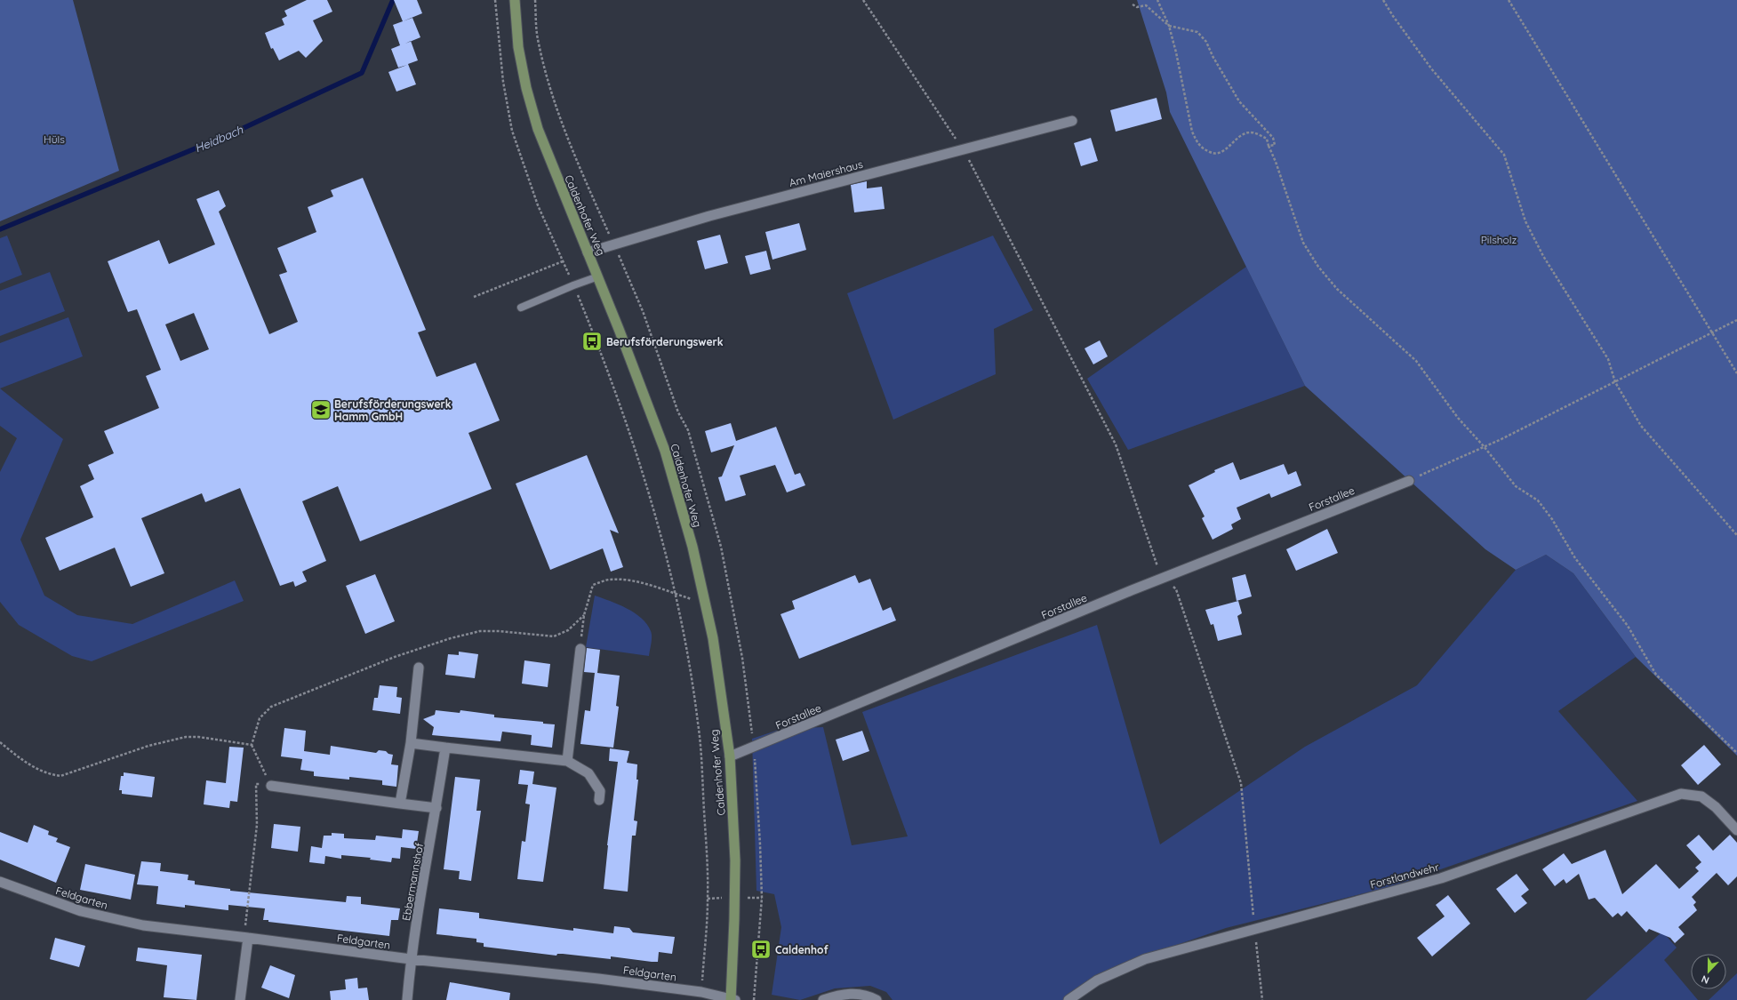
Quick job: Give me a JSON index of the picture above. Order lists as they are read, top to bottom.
{
  "streets": {
    "main road": ["Caldenhofer Weg"],
    "street": [
      "Am Maiershaus",
      "Forstallee",
      "Forstlandwehr",
      "Ebbermannshof",
      "Feldgarten"
    ]
  },
  "crossings": [
    ["Am Maiershaus", "Caldenhofer Weg"],
    ["Caldenhofer Weg", "Forstallee"],
    ["Caldenhofer Weg", "Feldgarten"],
    ["Ebbermannshof", "Feldgarten"]
  ],
  "water": ["Heidbach"],
  "parks": ["Hüls", "Pilsholz"],
  "places": {
    "bus stop": ["Berufsförderungswerk", "Caldenhof"],
    "school or university": ["Berufsförderungswerk Hamm GmbH"]
  },
  "north": "bottom"
}
